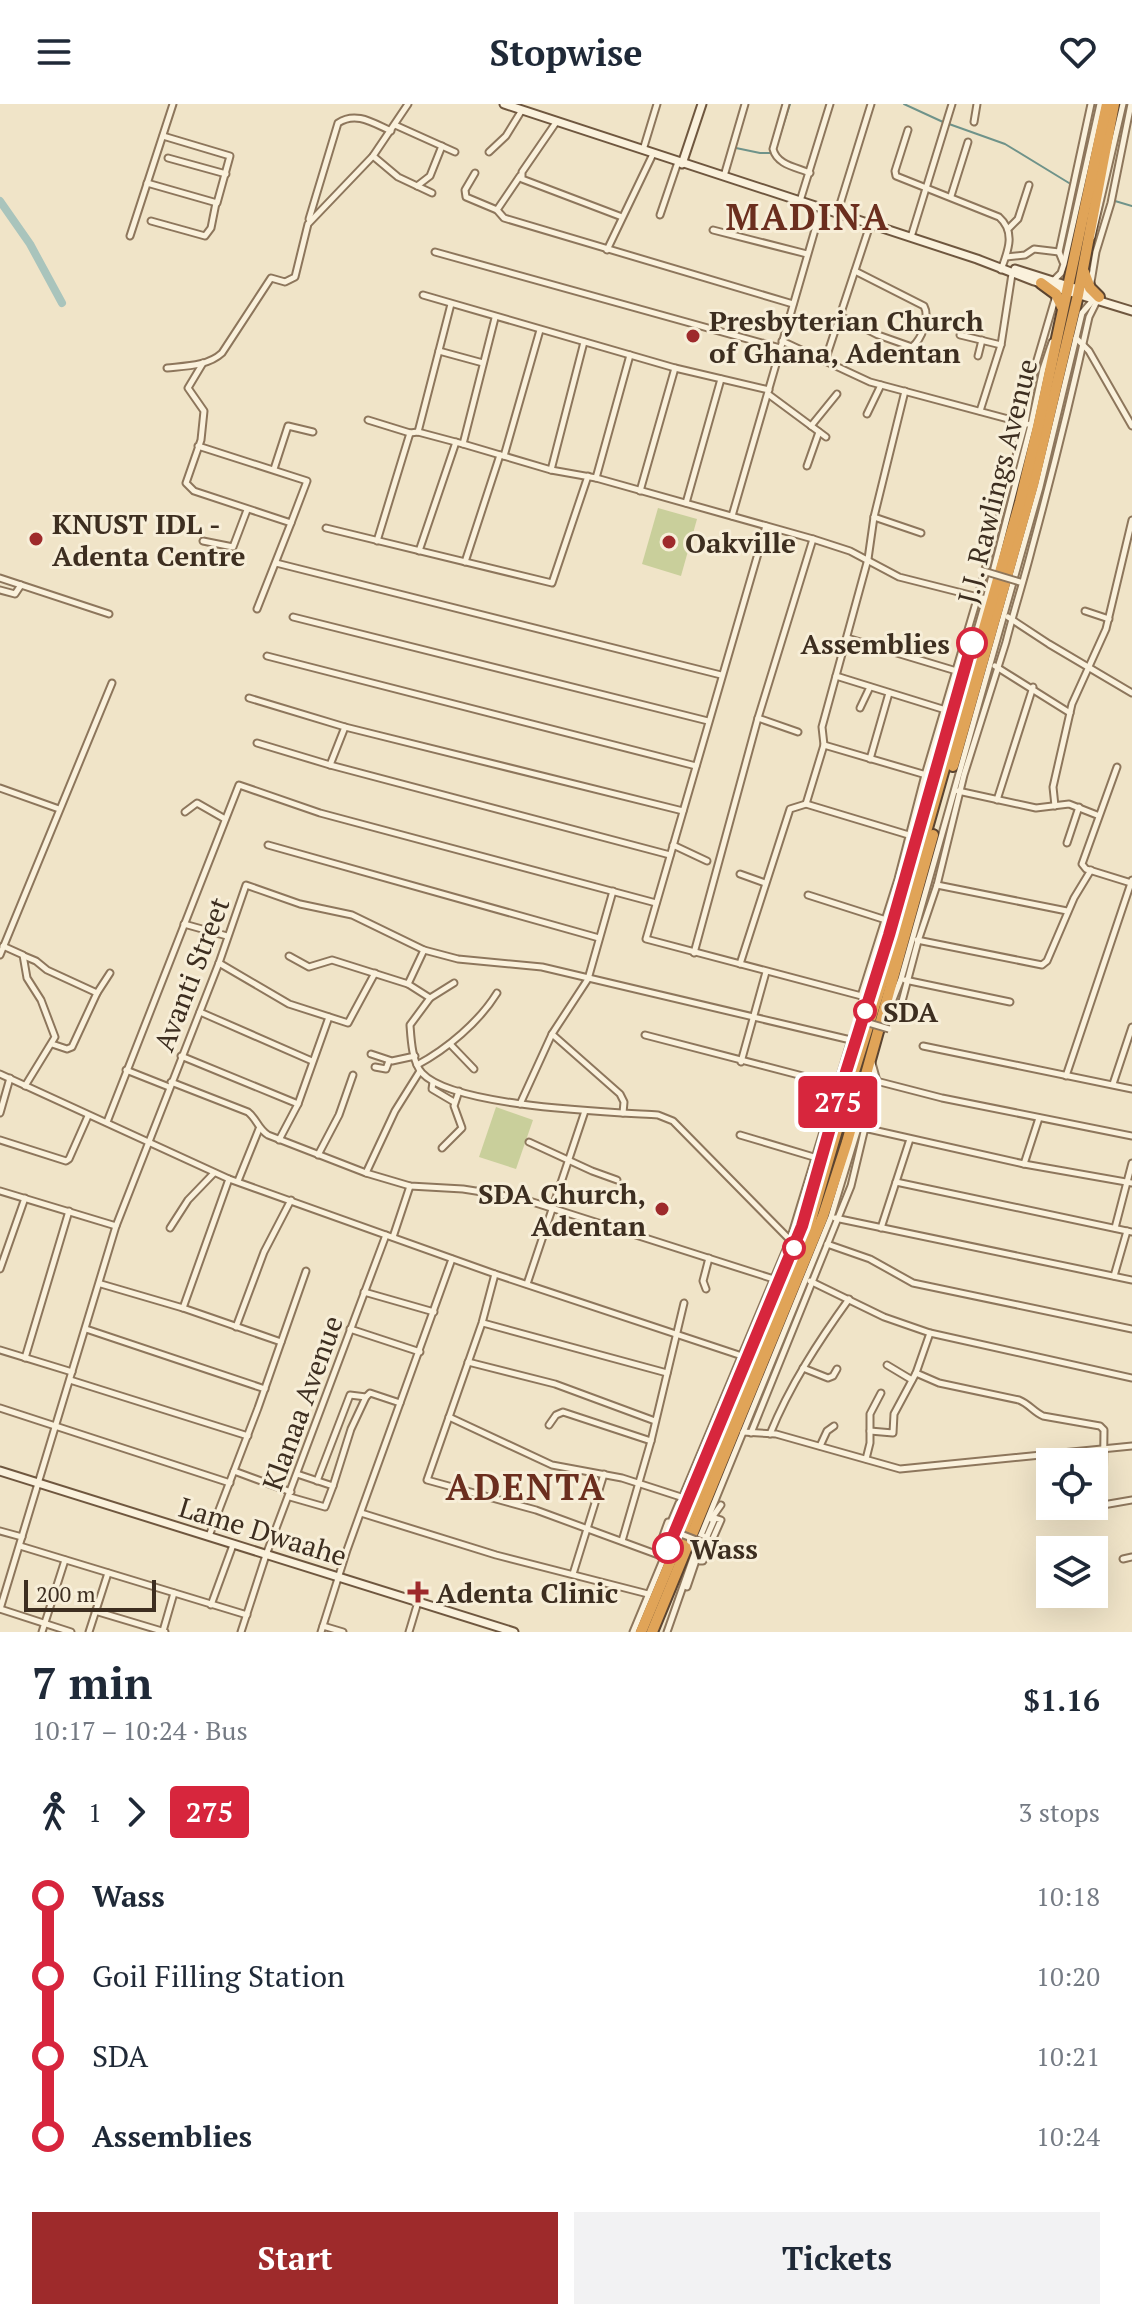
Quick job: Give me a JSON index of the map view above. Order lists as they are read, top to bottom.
{
  "streets": {
    "highway": ["J.J. Rawlings Avenue"],
    "street": ["Avanti Street", "Klanaa Avenue", "Lame Dwaahe"]
  },
  "crossings": [
    ["J.J. Rawlings Avenue", "Avanti Street"],
    ["Avanti Street", "Lame Dwaahe"],
    ["Klanaa Avenue", "Lame Dwaahe"]
  ],
  "districts": ["MADINA", "ADENTA"],
  "places": {
    "other": [
      "Presbyterian Church of Ghana, Adentan",
      "KNUST IDL - Adenta Centre",
      "Oakville",
      "Assemblies",
      "SDA",
      "SDA Church, Adentan",
      "Wass"
    ],
    "health": ["Adenta Clinic"]
  },
  "lines": ["bus line 275"],
  "scale_bar": "200 m",
  "page": {
    "header": "Stopwise",
    "on_map": "275",
    "scale": "200 m",
    "heading": ["7 min", "10:17 – 10:24 · Bus", "$1.16"],
    "legs": ["1", "275", "3 stops"],
    "list": [
      {
        "name": "Wass",
        "value": "10:18"
      },
      {
        "name": "Goil Filling Station",
        "value": "10:20"
      },
      {
        "name": "SDA",
        "value": "10:21"
      },
      {
        "name": "Assemblies",
        "value": "10:24"
      }
    ],
    "buttons": ["Start", "Tickets"]
  }
}
